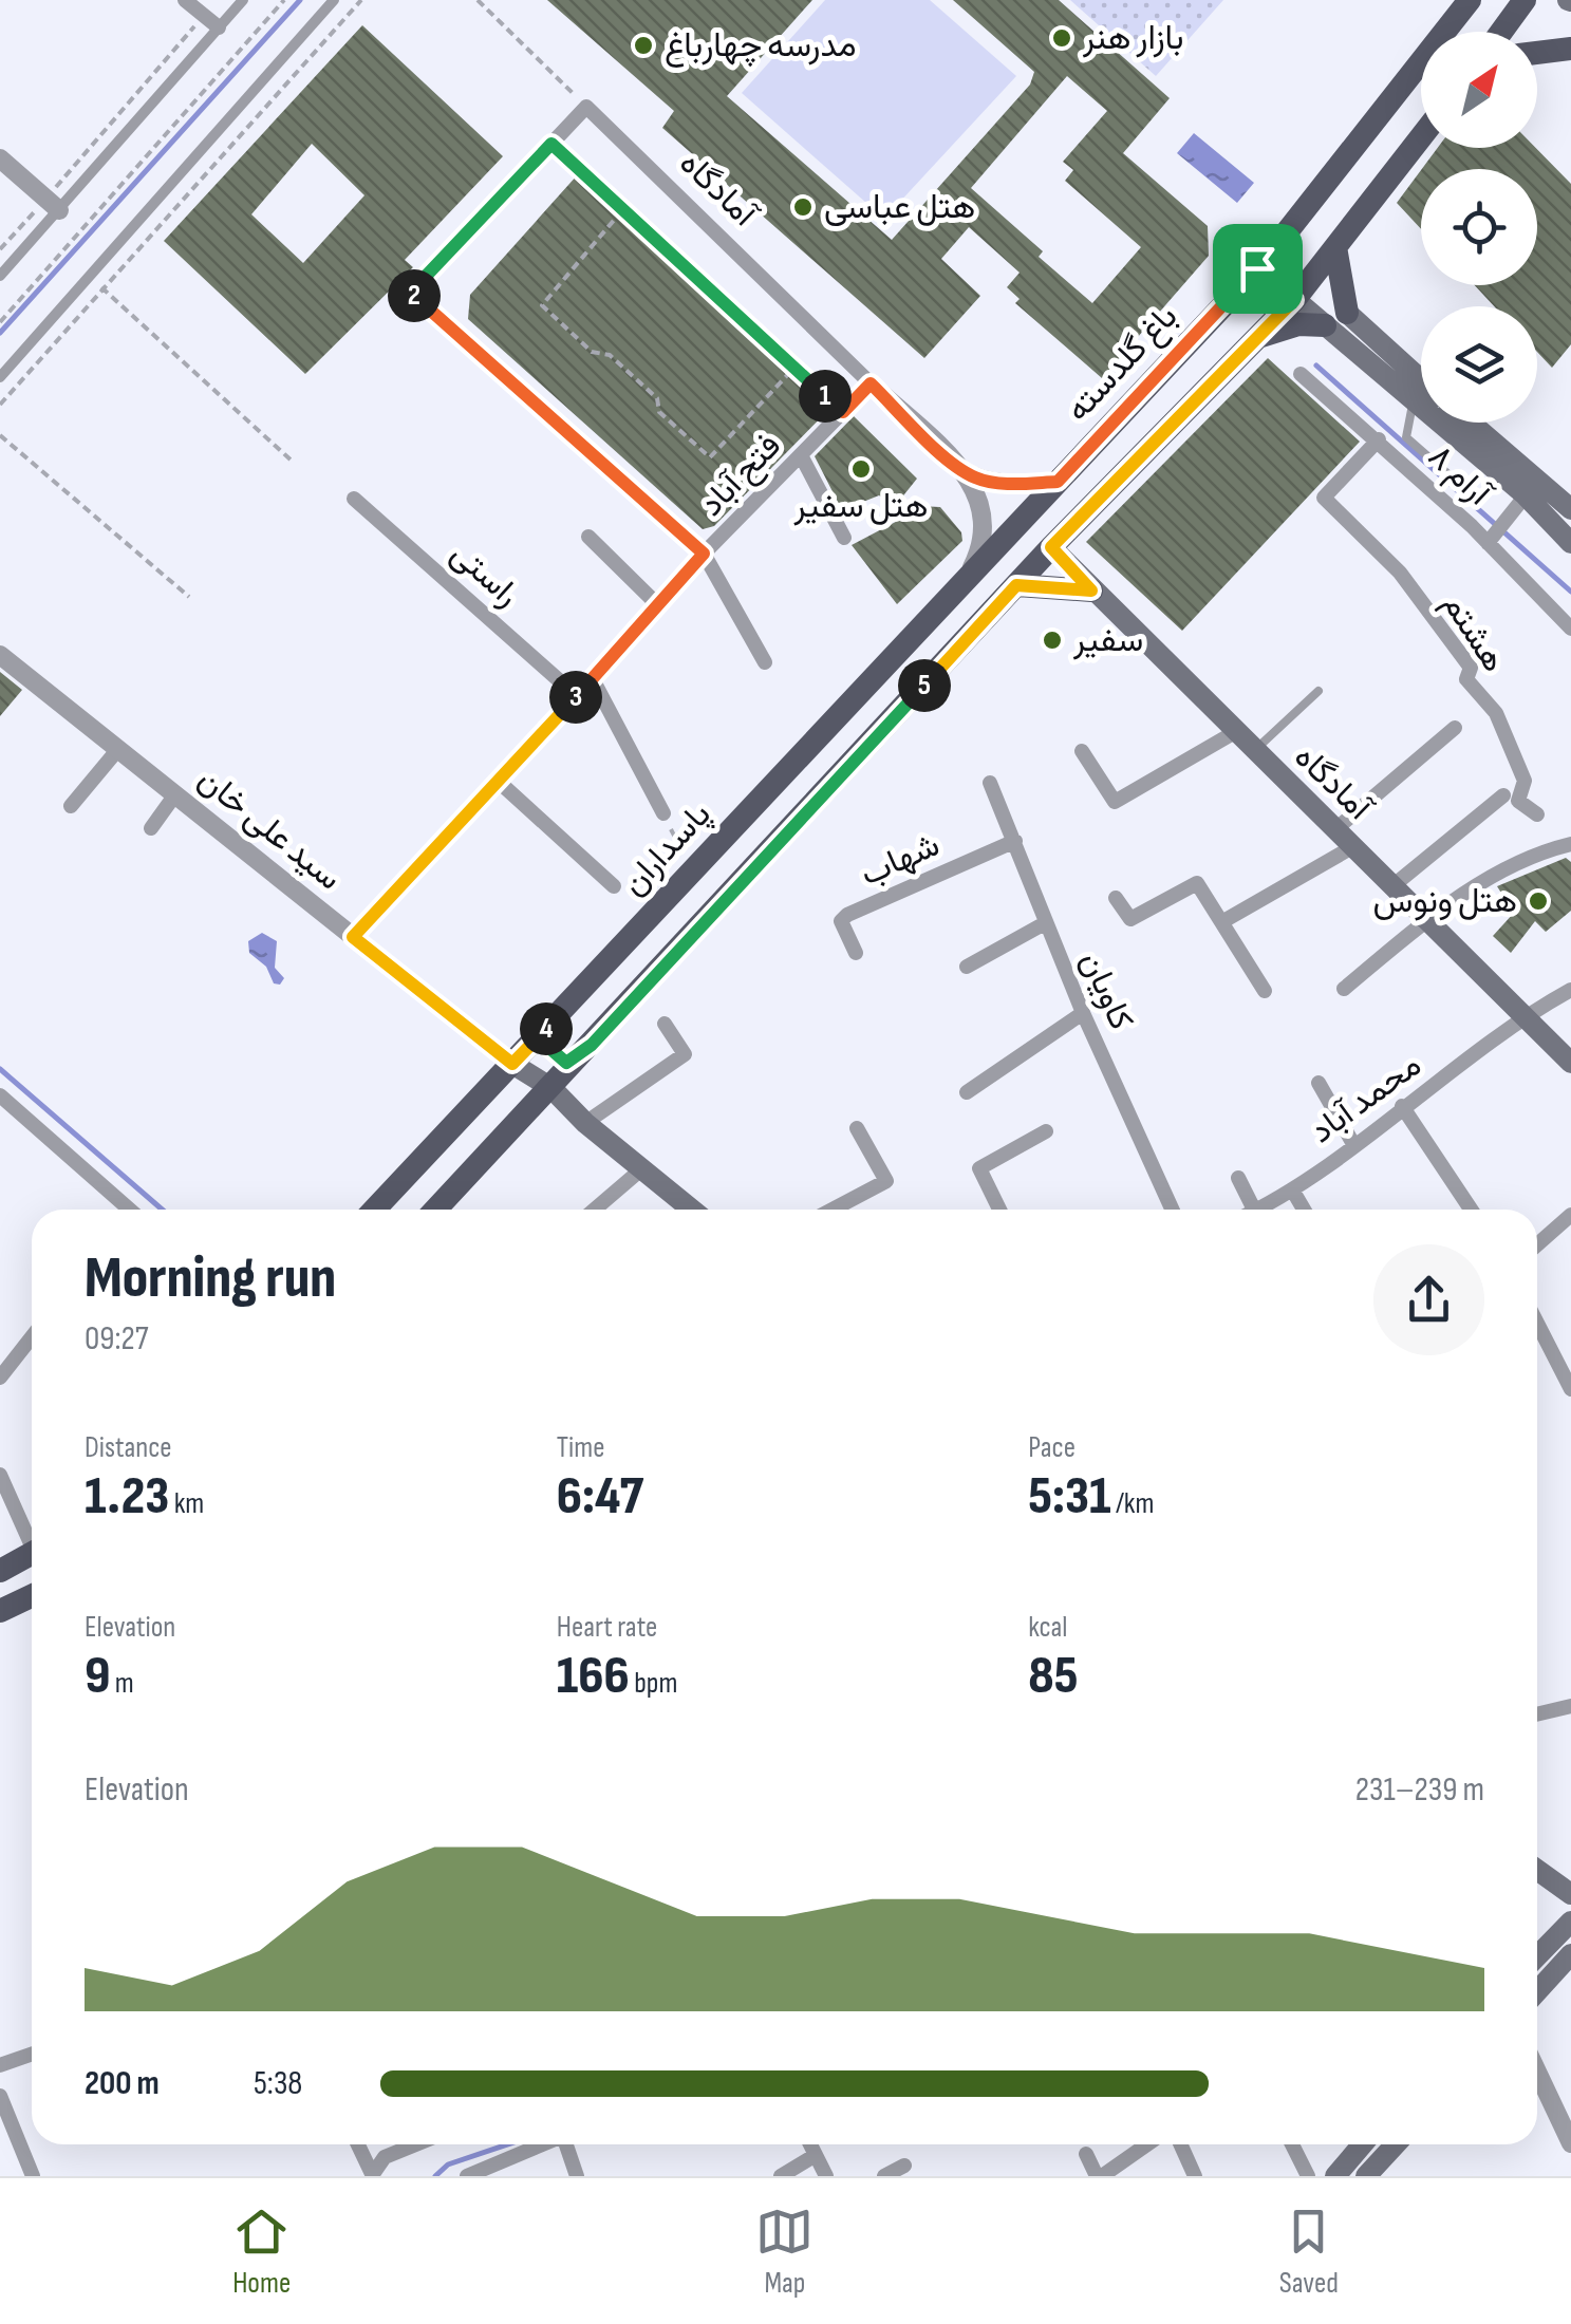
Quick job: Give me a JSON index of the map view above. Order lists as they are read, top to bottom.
{
  "streets": {
    "main road": [
      "آمادگاه",
      "باغ گلدسته",
      "سید علی خان",
      "پاسداران"
    ],
    "street": [
      "فتح آباد",
      "۸ آرام",
      "راستی",
      "هشتم",
      "شهاب",
      "کاویان",
      "محمد آباد"
    ]
  },
  "crossings": [
    ["آمادگاه", "باغ گلدسته"],
    ["آمادگاه", "فتح آباد"],
    ["آمادگاه", "پاسداران"],
    ["آمادگاه", "محمد آباد"],
    ["باغ گلدسته", "پاسداران"],
    ["فتح آباد", "راستی"],
    ["فتح آباد", "سید علی خان"],
    ["۸ آرام", "هشتم"],
    ["سید علی خان", "پاسداران"],
    ["شهاب", "کاویان"]
  ],
  "places": [
    "بازار هنر",
    "مدرسه چهارباغ",
    "هتل عباسی",
    "هتل سفیر",
    "سفیر",
    "هتل ونوس"
  ],
  "north": "top right",
  "page": {
    "pins": [
      "2",
      "1",
      "5",
      "3",
      "4"
    ],
    "heading": ["Morning run", "09:27"],
    "stats": [
      ["Distance", "1.23 km"],
      ["Time", "6:47"],
      ["Pace", "5:31 /km"],
      ["Elevation", "9 m"],
      ["Heart rate", "166 bpm"],
      ["kcal", "85"]
    ],
    "chart": ["Elevation", "231–239 m"],
    "list": [
      {
        "name": "200 m",
        "note": "5:38"
      }
    ],
    "tabs": ["Home", "Map", "Saved"]
  }
}
